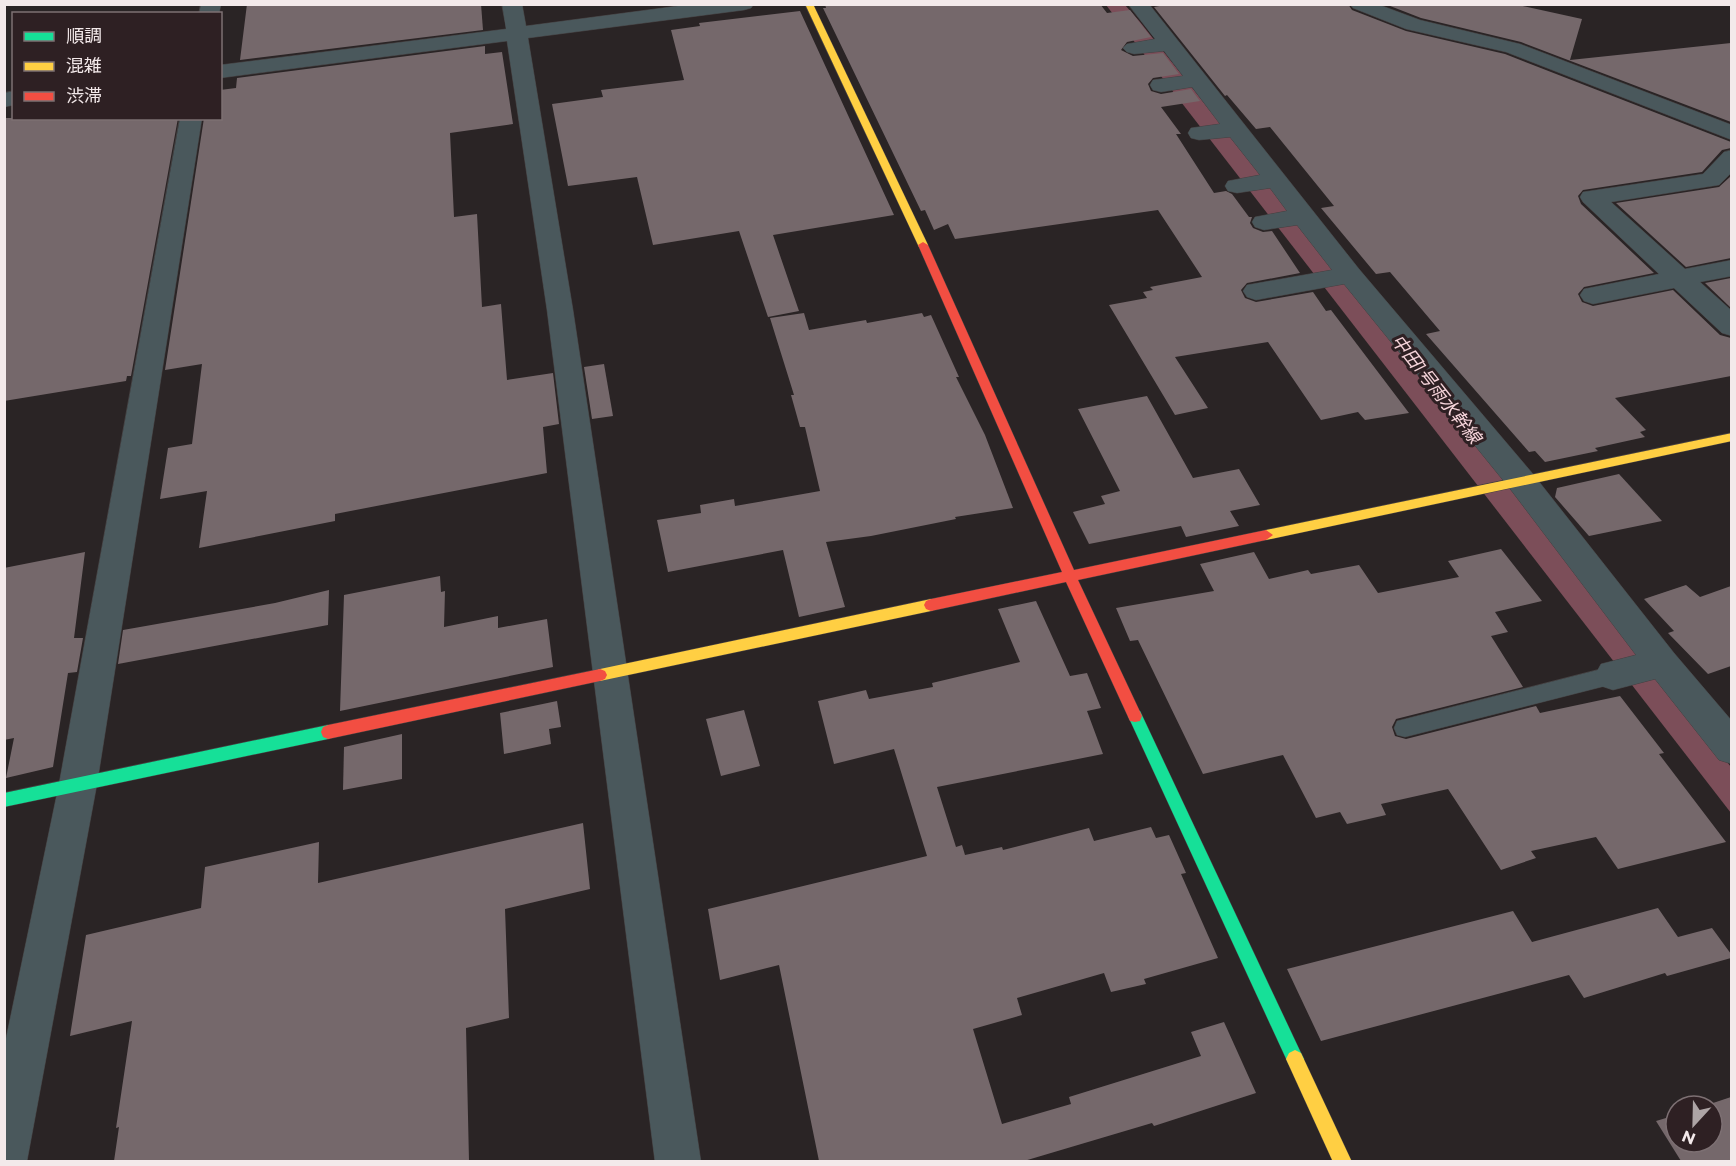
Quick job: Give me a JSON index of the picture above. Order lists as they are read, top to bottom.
{
  "water": ["中田1号雨水幹線"],
  "legend": ["順調", "混雑", "渋滞"],
  "north": "bottom"
}
